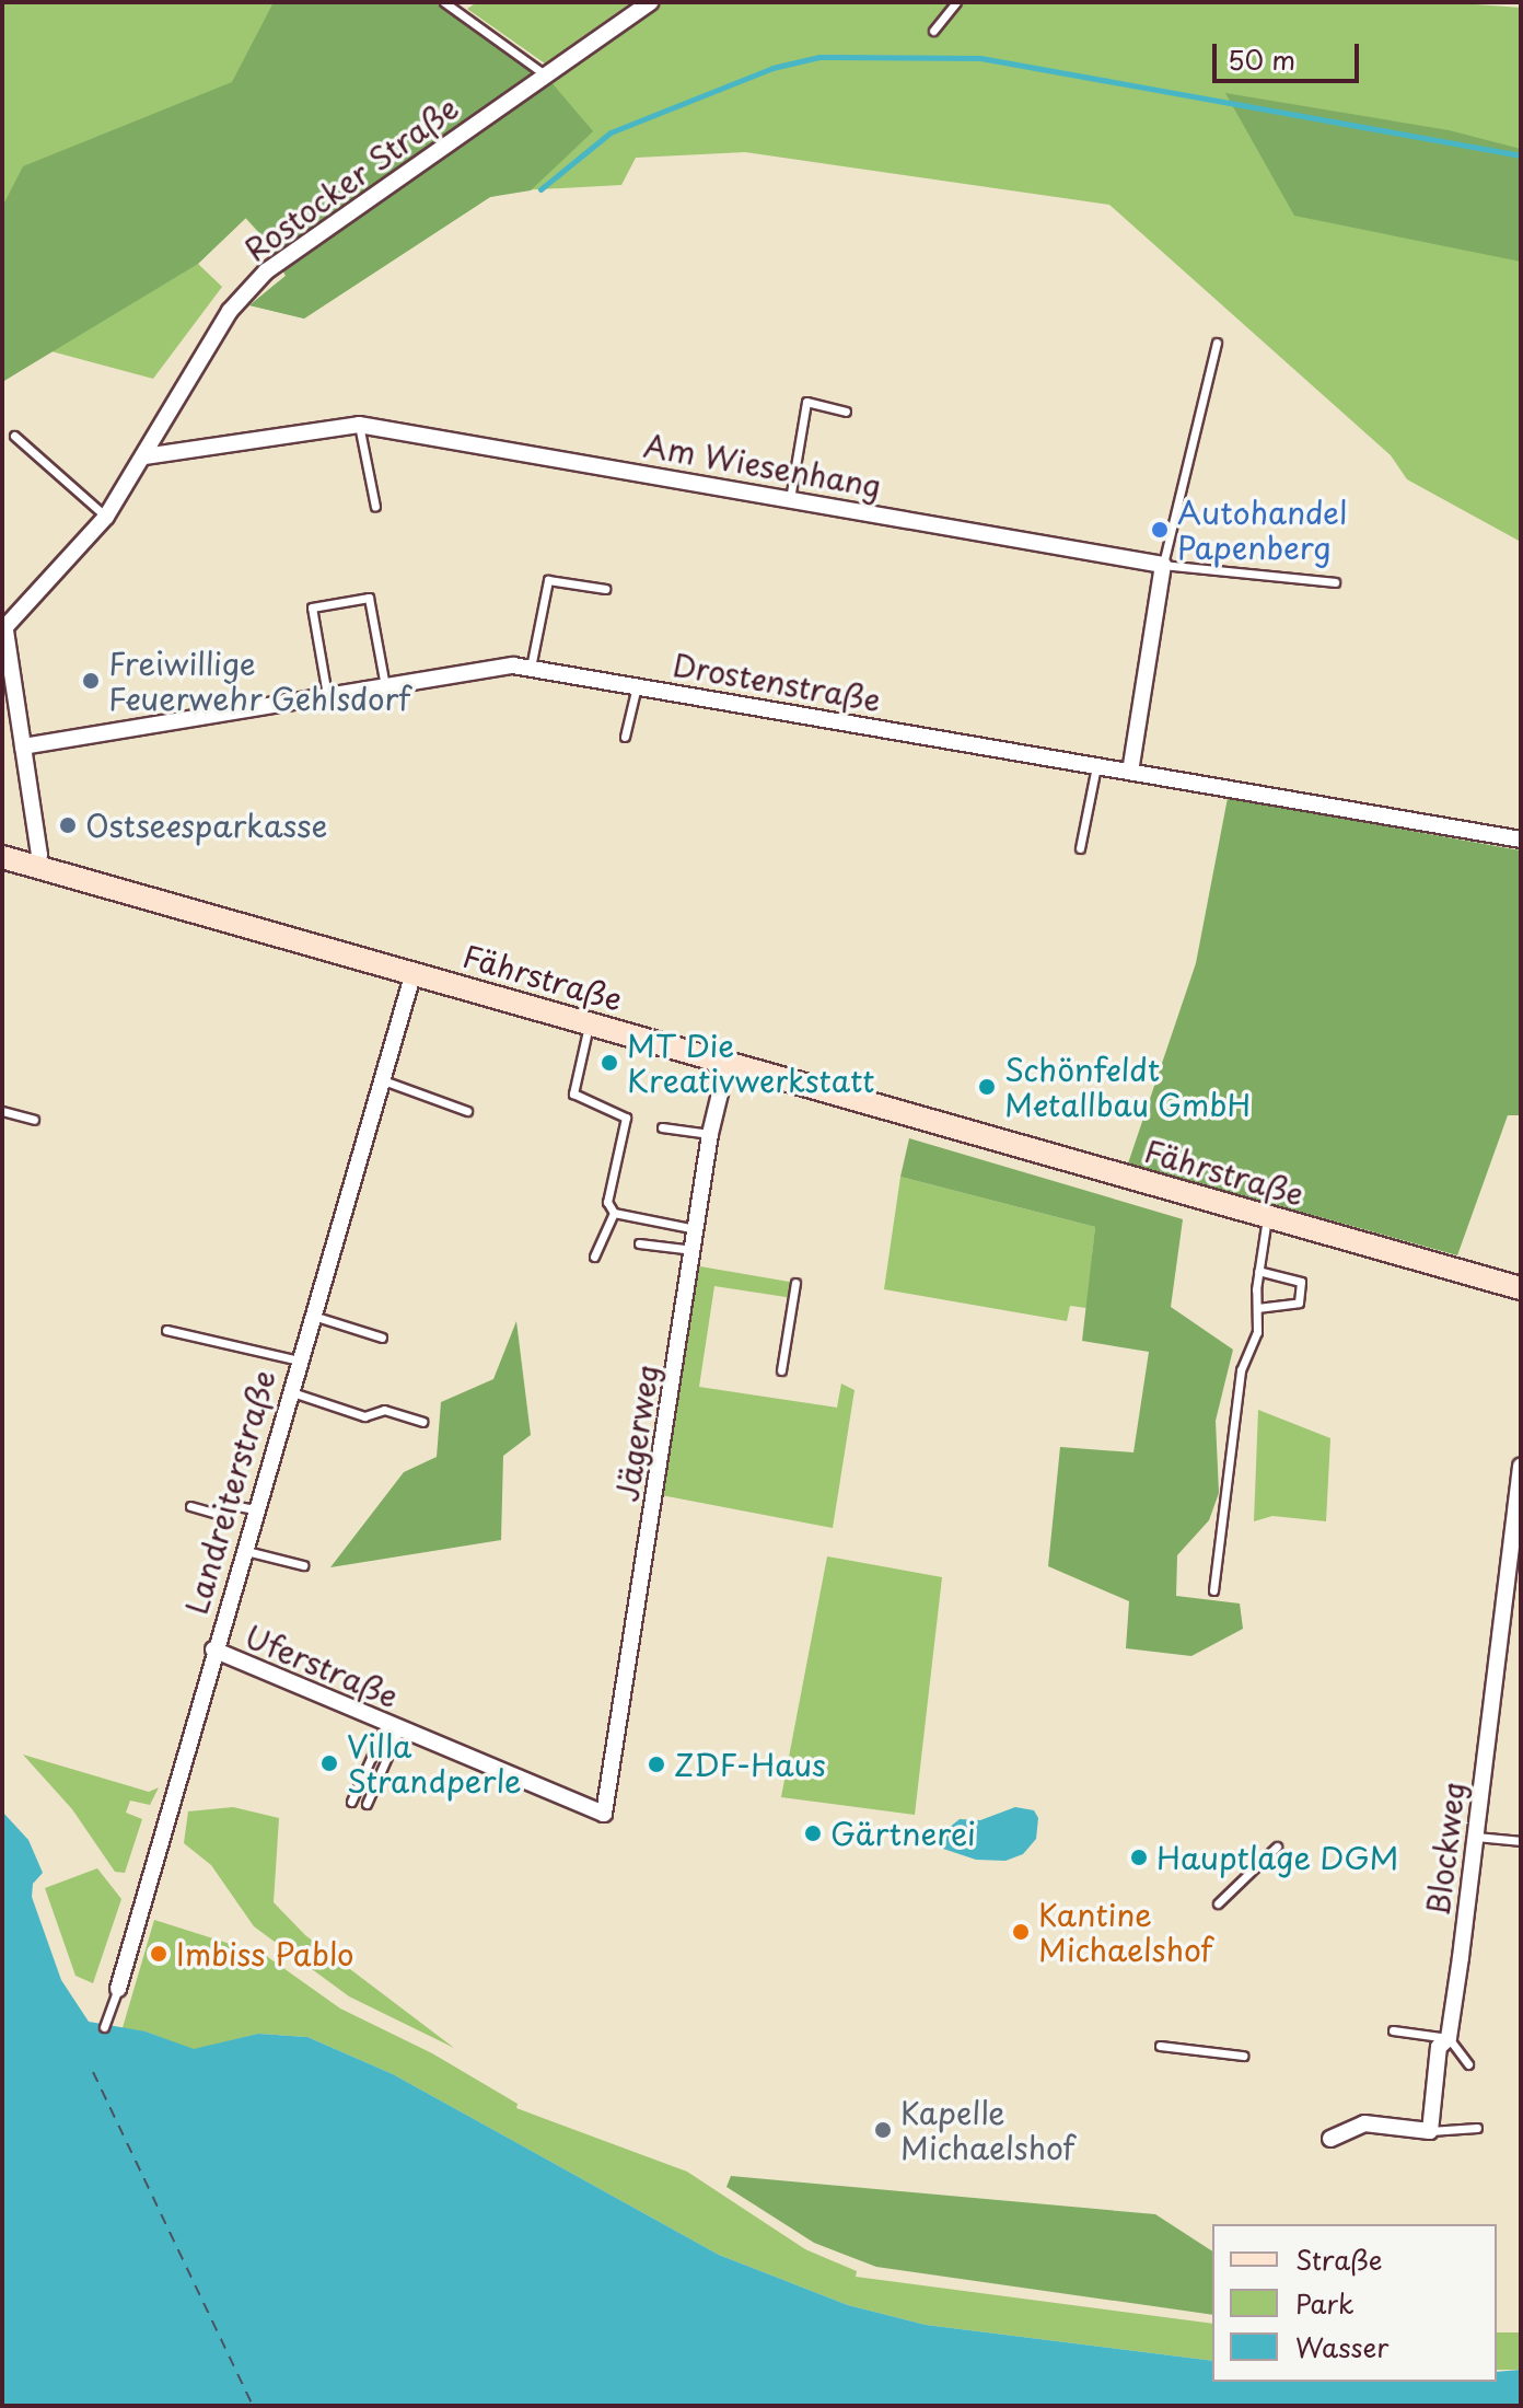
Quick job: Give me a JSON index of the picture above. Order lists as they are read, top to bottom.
{
  "streets": {
    "street": [
      "Rostocker Straße",
      "Am Wiesenhang",
      "Drostenstraße",
      "Fährstraße",
      "Jägerweg",
      "Landreiterstraße",
      "Uferstraße",
      "Blockweg"
    ]
  },
  "crossings": [
    ["Rostocker Straße", "Am Wiesenhang"],
    ["Fährstraße", "Jägerweg"],
    ["Fährstraße", "Landreiterstraße"],
    ["Jägerweg", "Uferstraße"],
    ["Landreiterstraße", "Uferstraße"]
  ],
  "places": [
    "Autohandel Papenberg",
    "Freiwillige Feuerwehr Gehlsdorf",
    "Ostseesparkasse",
    "MT Die Kreativwerkstatt",
    "Schönfeldt Metallbau GmbH",
    "Villa Strandperle",
    "ZDF-Haus",
    "Gärtnerei",
    "Hauptlage DGM",
    "Kantine Michaelshof",
    "Imbiss Pablo",
    "Kapelle Michaelshof"
  ],
  "legend": ["Straße", "Park", "Wasser"],
  "scale_bar": "50 m"
}
